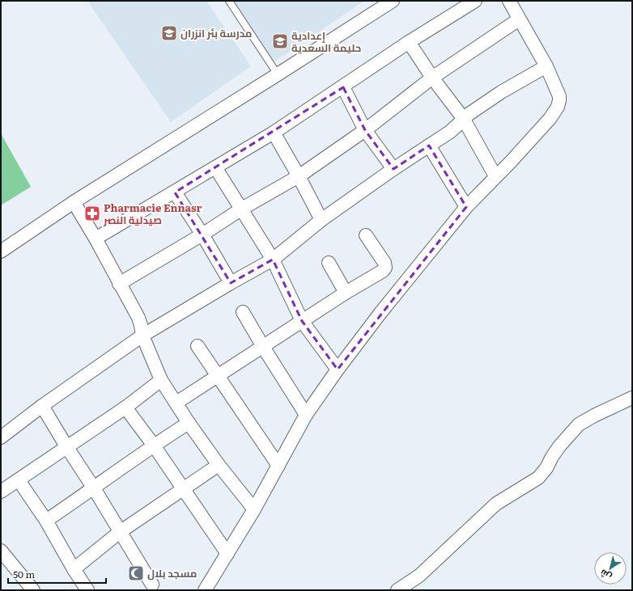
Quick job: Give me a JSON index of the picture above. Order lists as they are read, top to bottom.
{
  "places": {
    "school or university": ["مدرسة بئر انزران", "إعدادية حليمة السعدية"],
    "pharmacy": ["Pharmacie Ennasr صيدلية النصر"],
    "mosque": ["مسجد بلال"]
  },
  "scale_bar": "50 m",
  "north": "bottom left"
}
